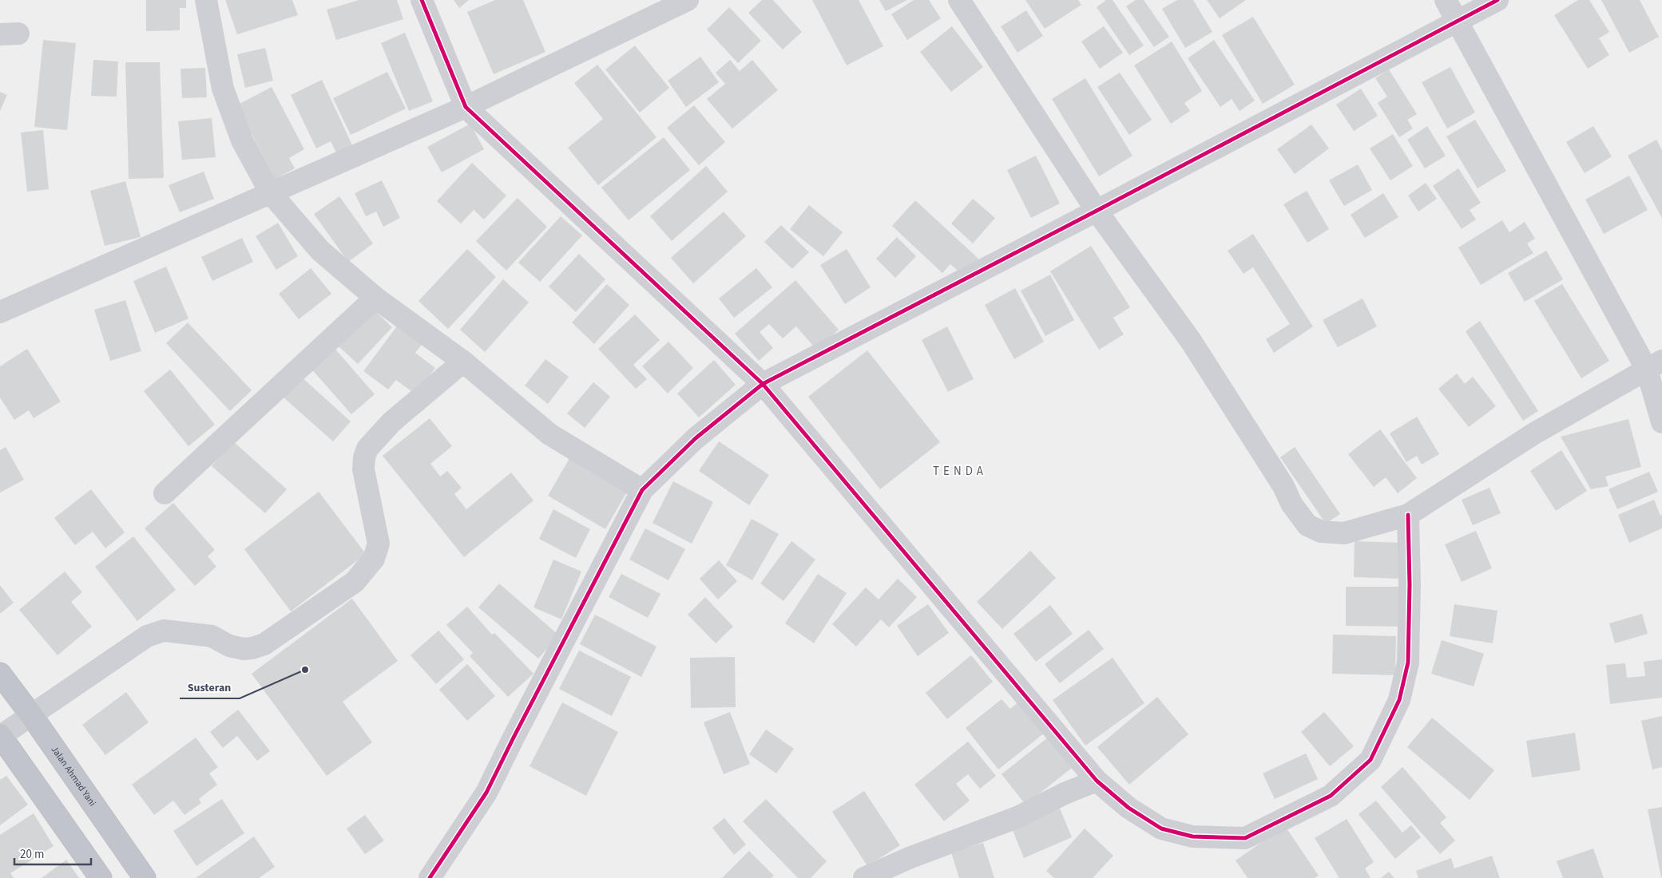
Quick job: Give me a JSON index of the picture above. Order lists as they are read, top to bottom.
{
  "streets": {
    "highway": ["Jalan Ahmad Yani"]
  },
  "districts": ["T E N D A"],
  "places": ["Susteran"],
  "scale_bar": "20 m"
}
